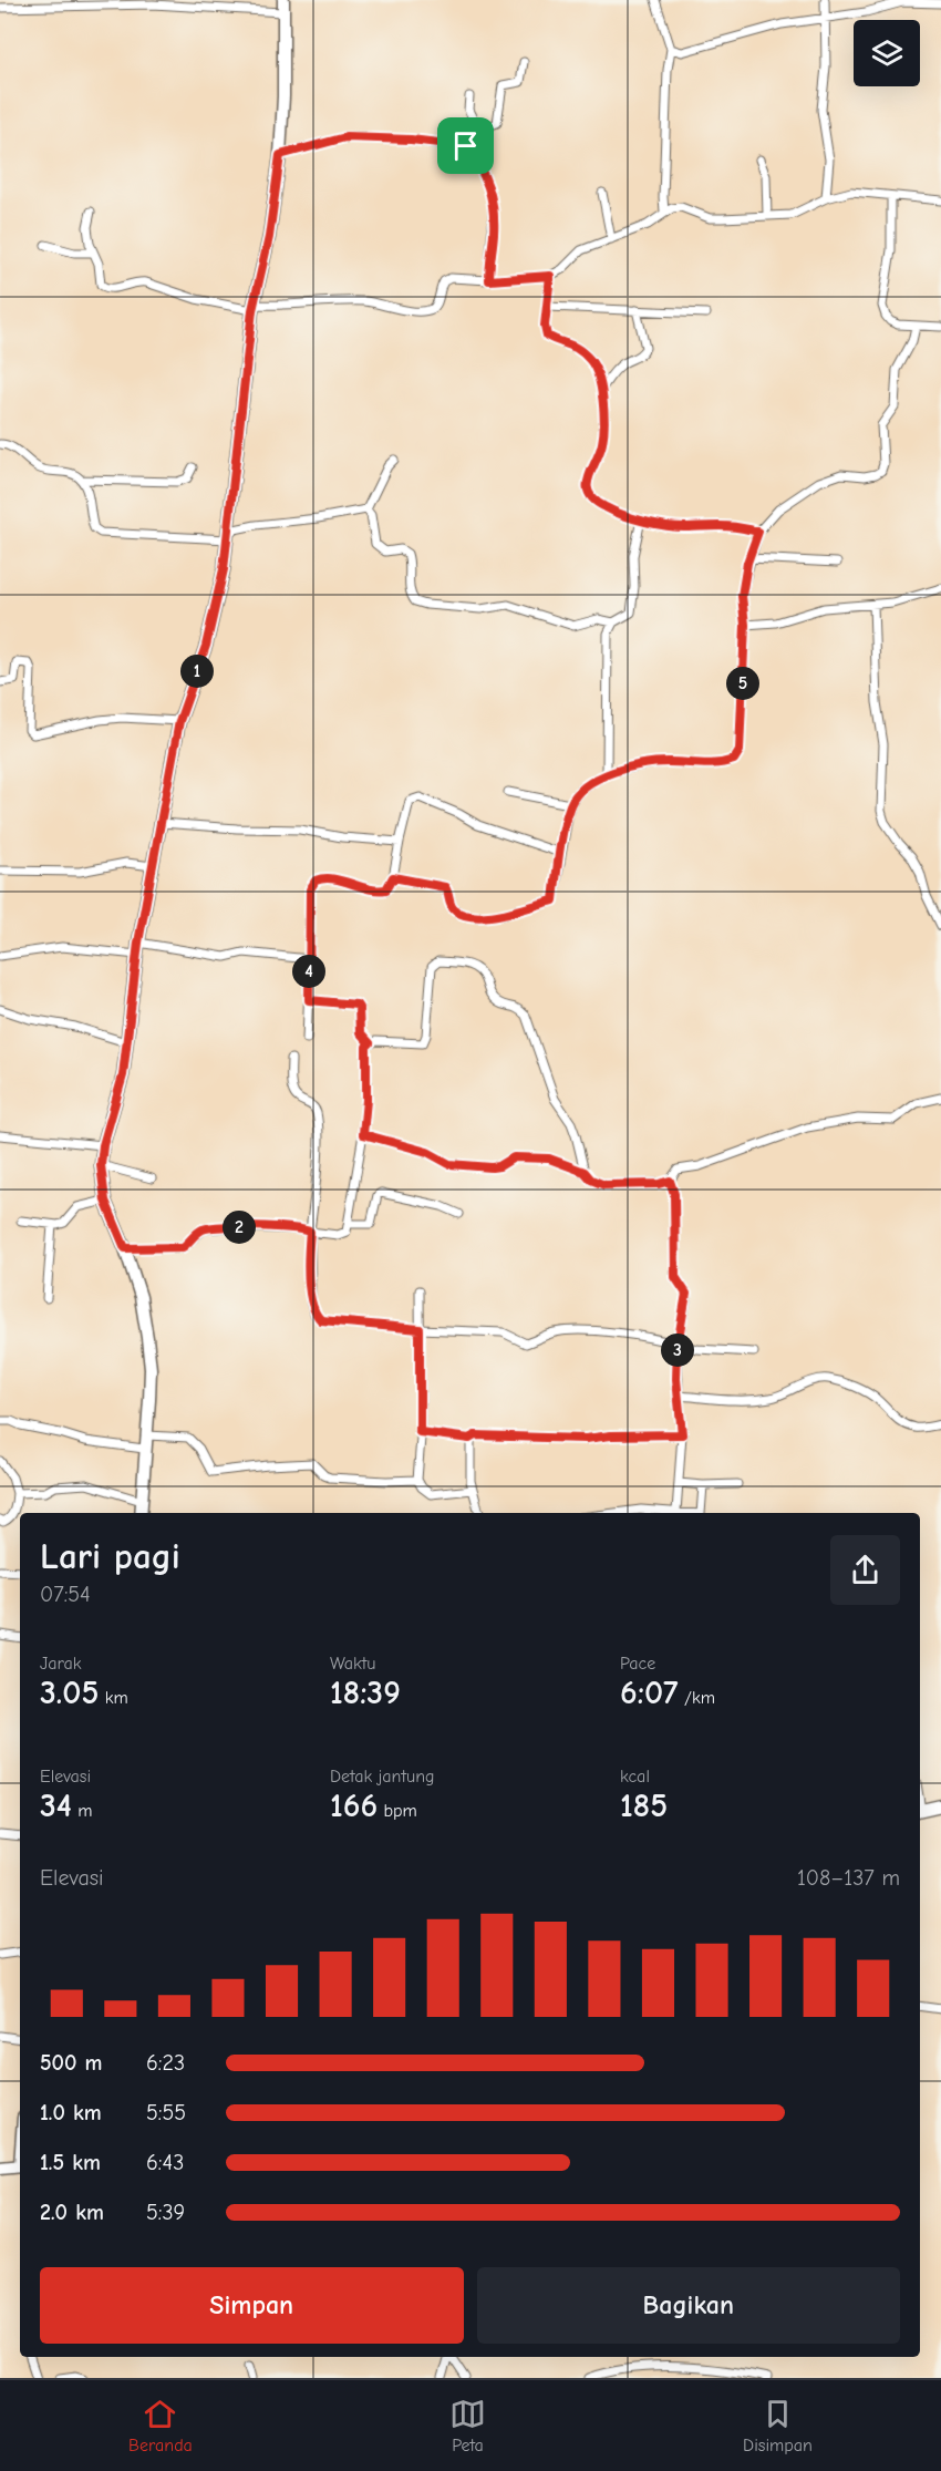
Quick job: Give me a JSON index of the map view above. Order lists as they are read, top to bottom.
{
  "page": {
    "pins": [
      "1",
      "5",
      "4",
      "2",
      "3"
    ],
    "heading": ["Lari pagi", "07:54"],
    "stats": [
      ["Jarak", "3.05 km"],
      ["Waktu", "18:39"],
      ["Pace", "6:07 /km"],
      ["Elevasi", "34 m"],
      ["Detak jantung", "166 bpm"],
      ["kcal", "185"]
    ],
    "chart": ["Elevasi", "108–137 m"],
    "list": [
      {
        "name": "500 m",
        "note": "6:23"
      },
      {
        "name": "1.0 km",
        "note": "5:55"
      },
      {
        "name": "1.5 km",
        "note": "6:43"
      },
      {
        "name": "2.0 km",
        "note": "5:39"
      }
    ],
    "buttons": ["Simpan", "Bagikan"],
    "tabs": ["Beranda", "Peta", "Disimpan"]
  }
}
